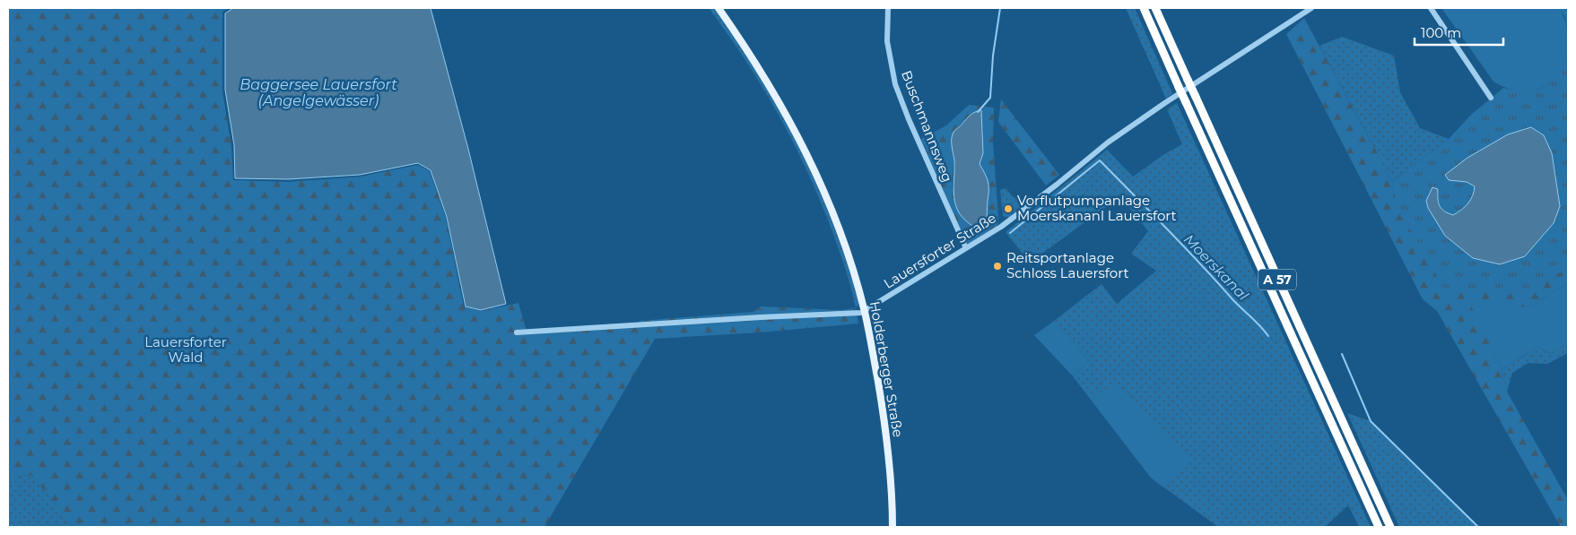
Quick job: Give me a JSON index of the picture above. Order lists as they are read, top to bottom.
{
  "streets": {
    "highway": ["A 57"],
    "main road": ["Holderberger Straße"],
    "street": ["Buschmannsweg", "Lauersforter Straße"]
  },
  "crossings": [
    ["Buschmannsweg", "Lauersforter Straße"],
    ["Lauersforter Straße", "Holderberger Straße"]
  ],
  "water": ["Baggersee Lauersfort (Angelgewässer)", "Moerskanal"],
  "parks": ["Lauersforter Wald"],
  "places": ["Vorflutpumpanlage Moerskananl Lauersfort", "Reitsportanlage Schloss Lauersfort"],
  "scale_bar": "100 m"
}
